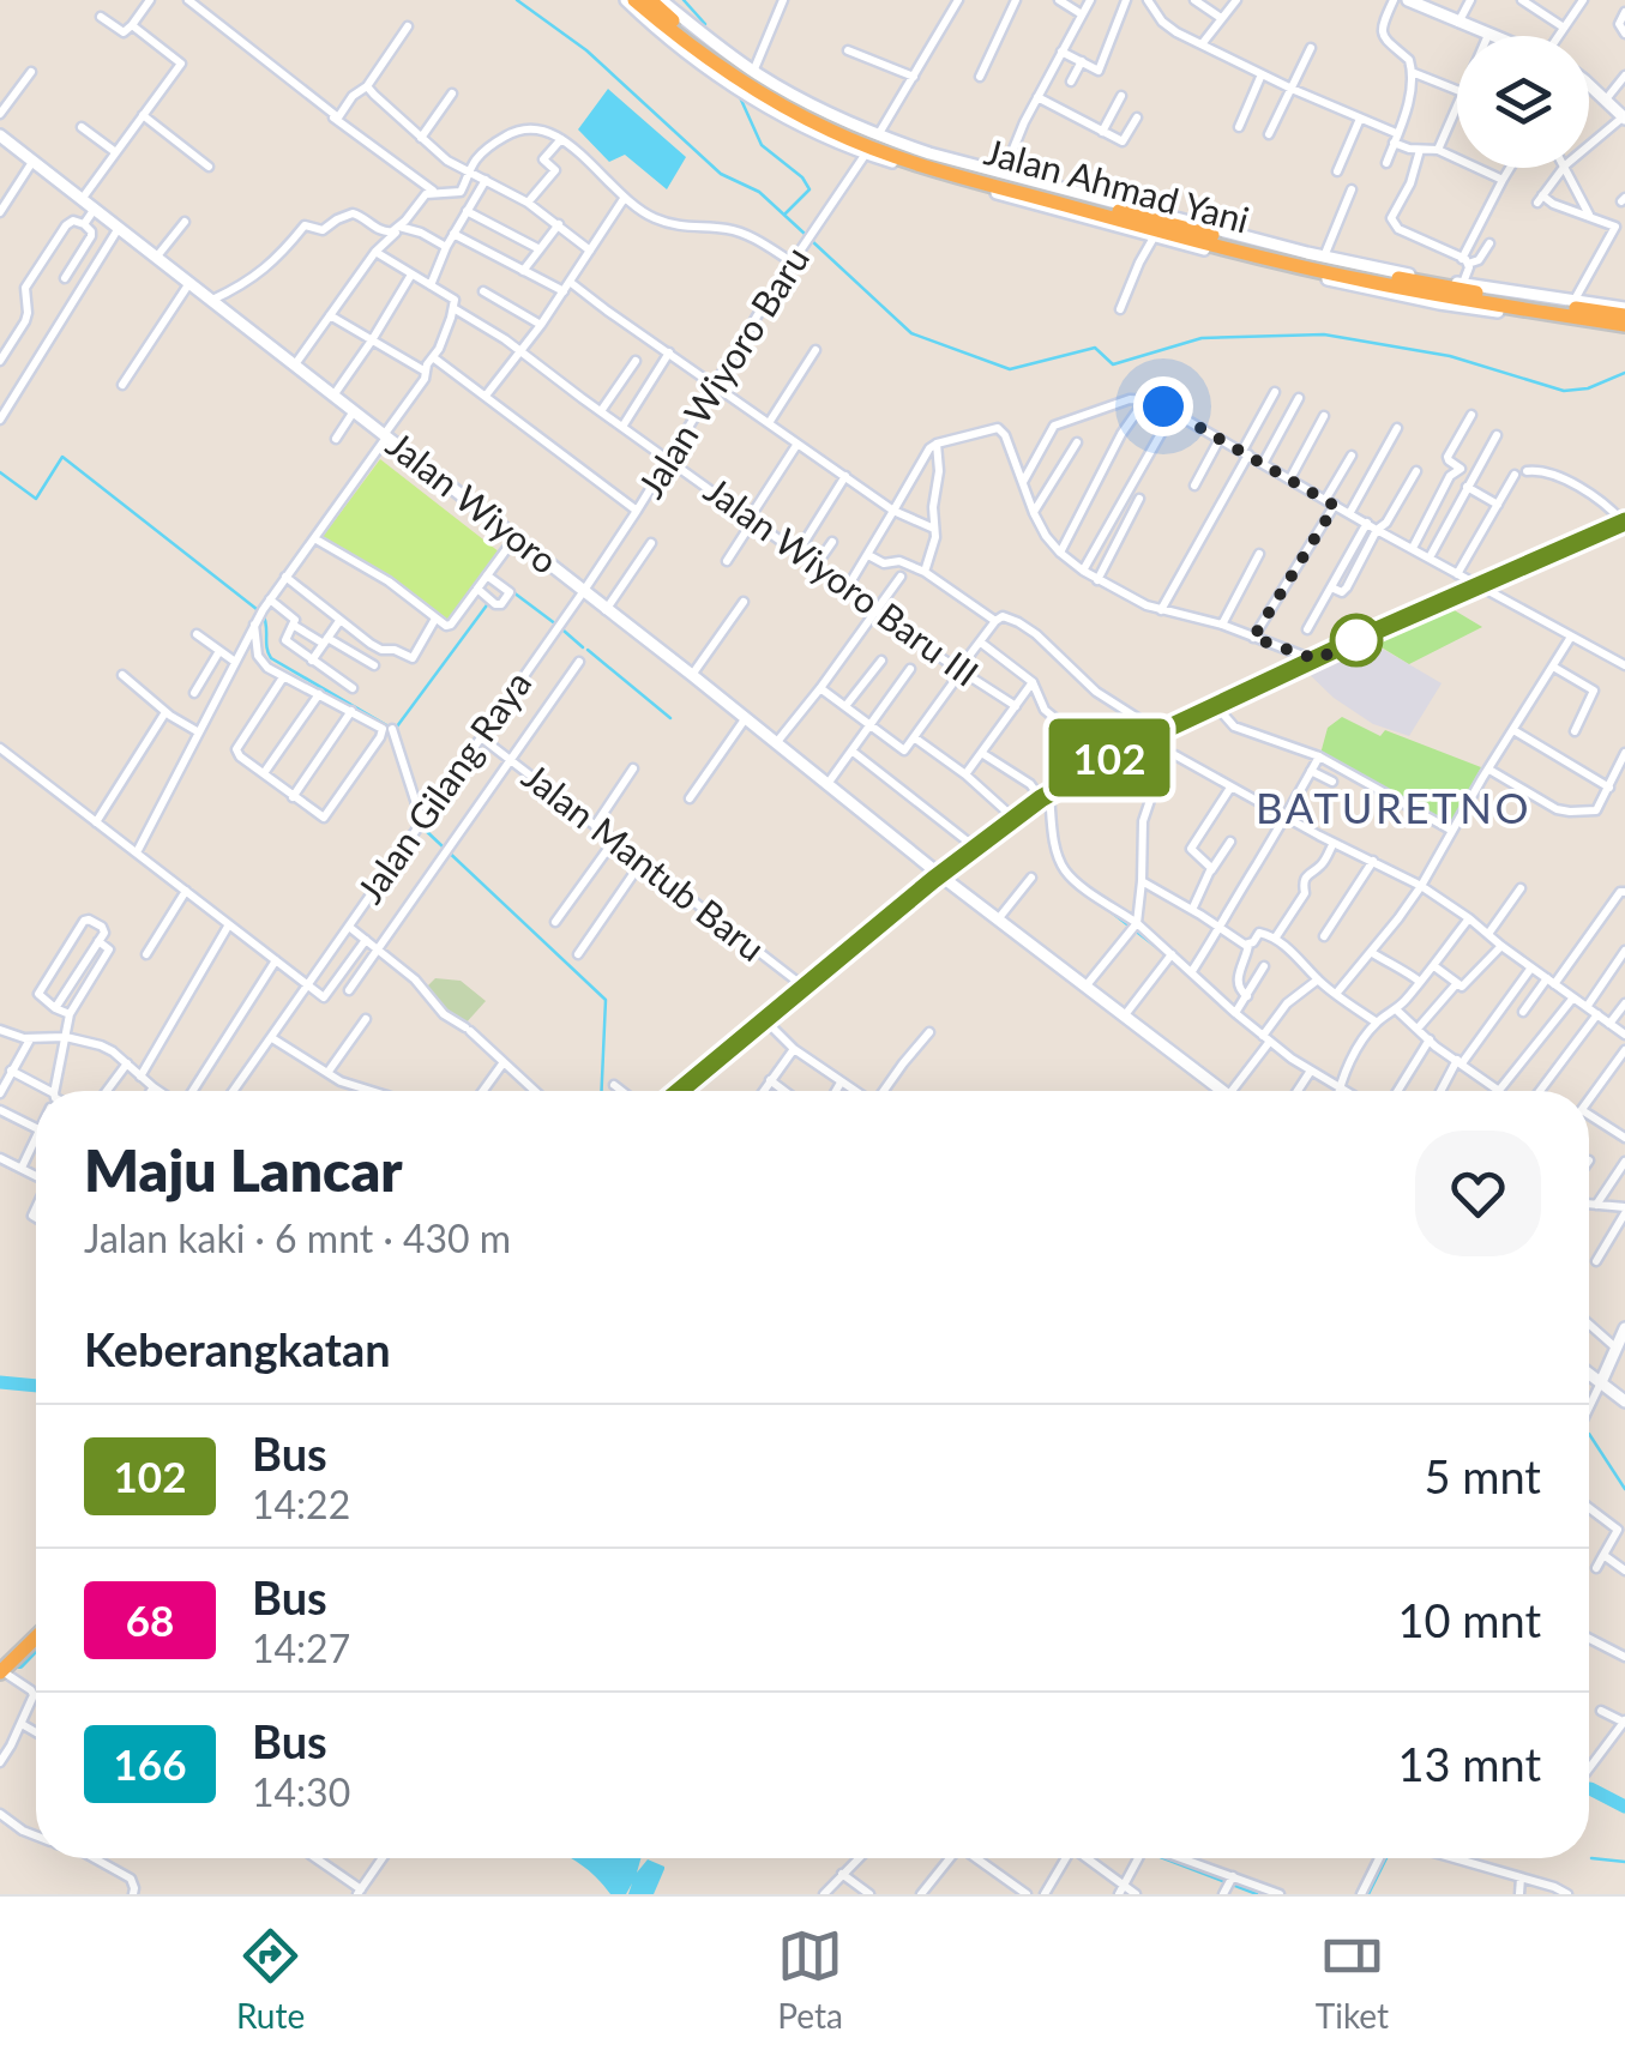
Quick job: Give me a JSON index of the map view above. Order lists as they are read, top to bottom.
{
  "streets": {
    "highway": ["Jalan Ahmad Yani"],
    "street": [
      "Jalan Wiyoro Baru",
      "Jalan Wiyoro",
      "Jalan Wiyoro Baru III",
      "Jalan Gilang Raya",
      "Jalan Mantub Baru"
    ]
  },
  "crossings": [
    ["Jalan Wiyoro Baru", "Jalan Wiyoro"],
    ["Jalan Wiyoro Baru", "Jalan Wiyoro Baru III"],
    ["Jalan Wiyoro Baru", "Jalan Gilang Raya"],
    ["Jalan Wiyoro", "Jalan Gilang Raya"],
    ["Jalan Gilang Raya", "Jalan Mantub Baru"]
  ],
  "districts": ["BATURETNO"],
  "lines": ["bus line 102"],
  "page": {
    "on_map": "102",
    "heading": [
      ["Maju Lancar", "Jalan kaki · 6 mnt · 430 m"],
      "Keberangkatan"
    ],
    "list": [
      {
        "mark": "102",
        "name": "Bus",
        "note": "14:22",
        "value": "5 mnt"
      },
      {
        "mark": "68",
        "name": "Bus",
        "note": "14:27",
        "value": "10 mnt"
      },
      {
        "mark": "166",
        "name": "Bus",
        "note": "14:30",
        "value": "13 mnt"
      }
    ],
    "tabs": ["Rute", "Peta", "Tiket"]
  }
}
